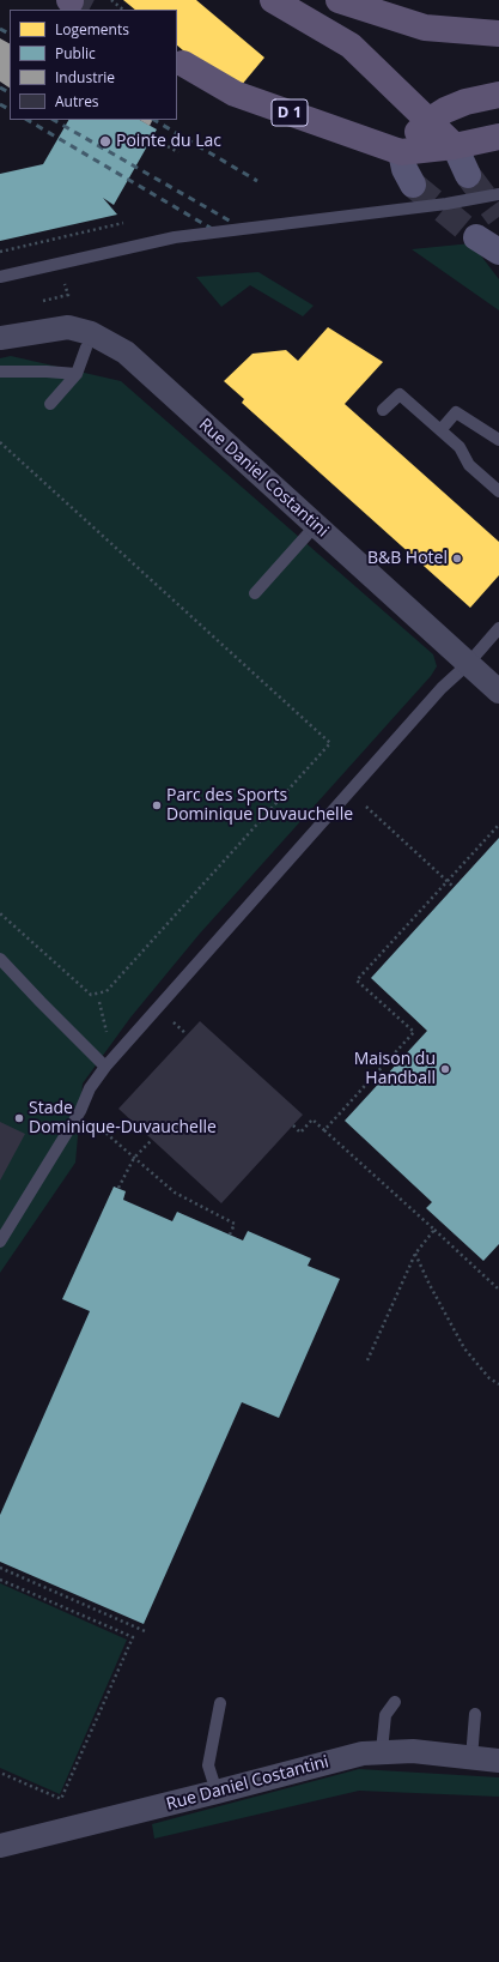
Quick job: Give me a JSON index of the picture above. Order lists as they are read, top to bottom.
{
  "streets": {
    "main road": ["D 1"],
    "street": ["Rue Daniel Costantini"]
  },
  "places": [
    "Pointe du Lac",
    "B&B Hotel",
    "Parc des Sports Dominique Duvauchelle",
    "Maison du Handball",
    "Stade Dominique-Duvauchelle"
  ],
  "legend": [
    "Logements",
    "Public",
    "Industrie",
    "Autres"
  ]
}
